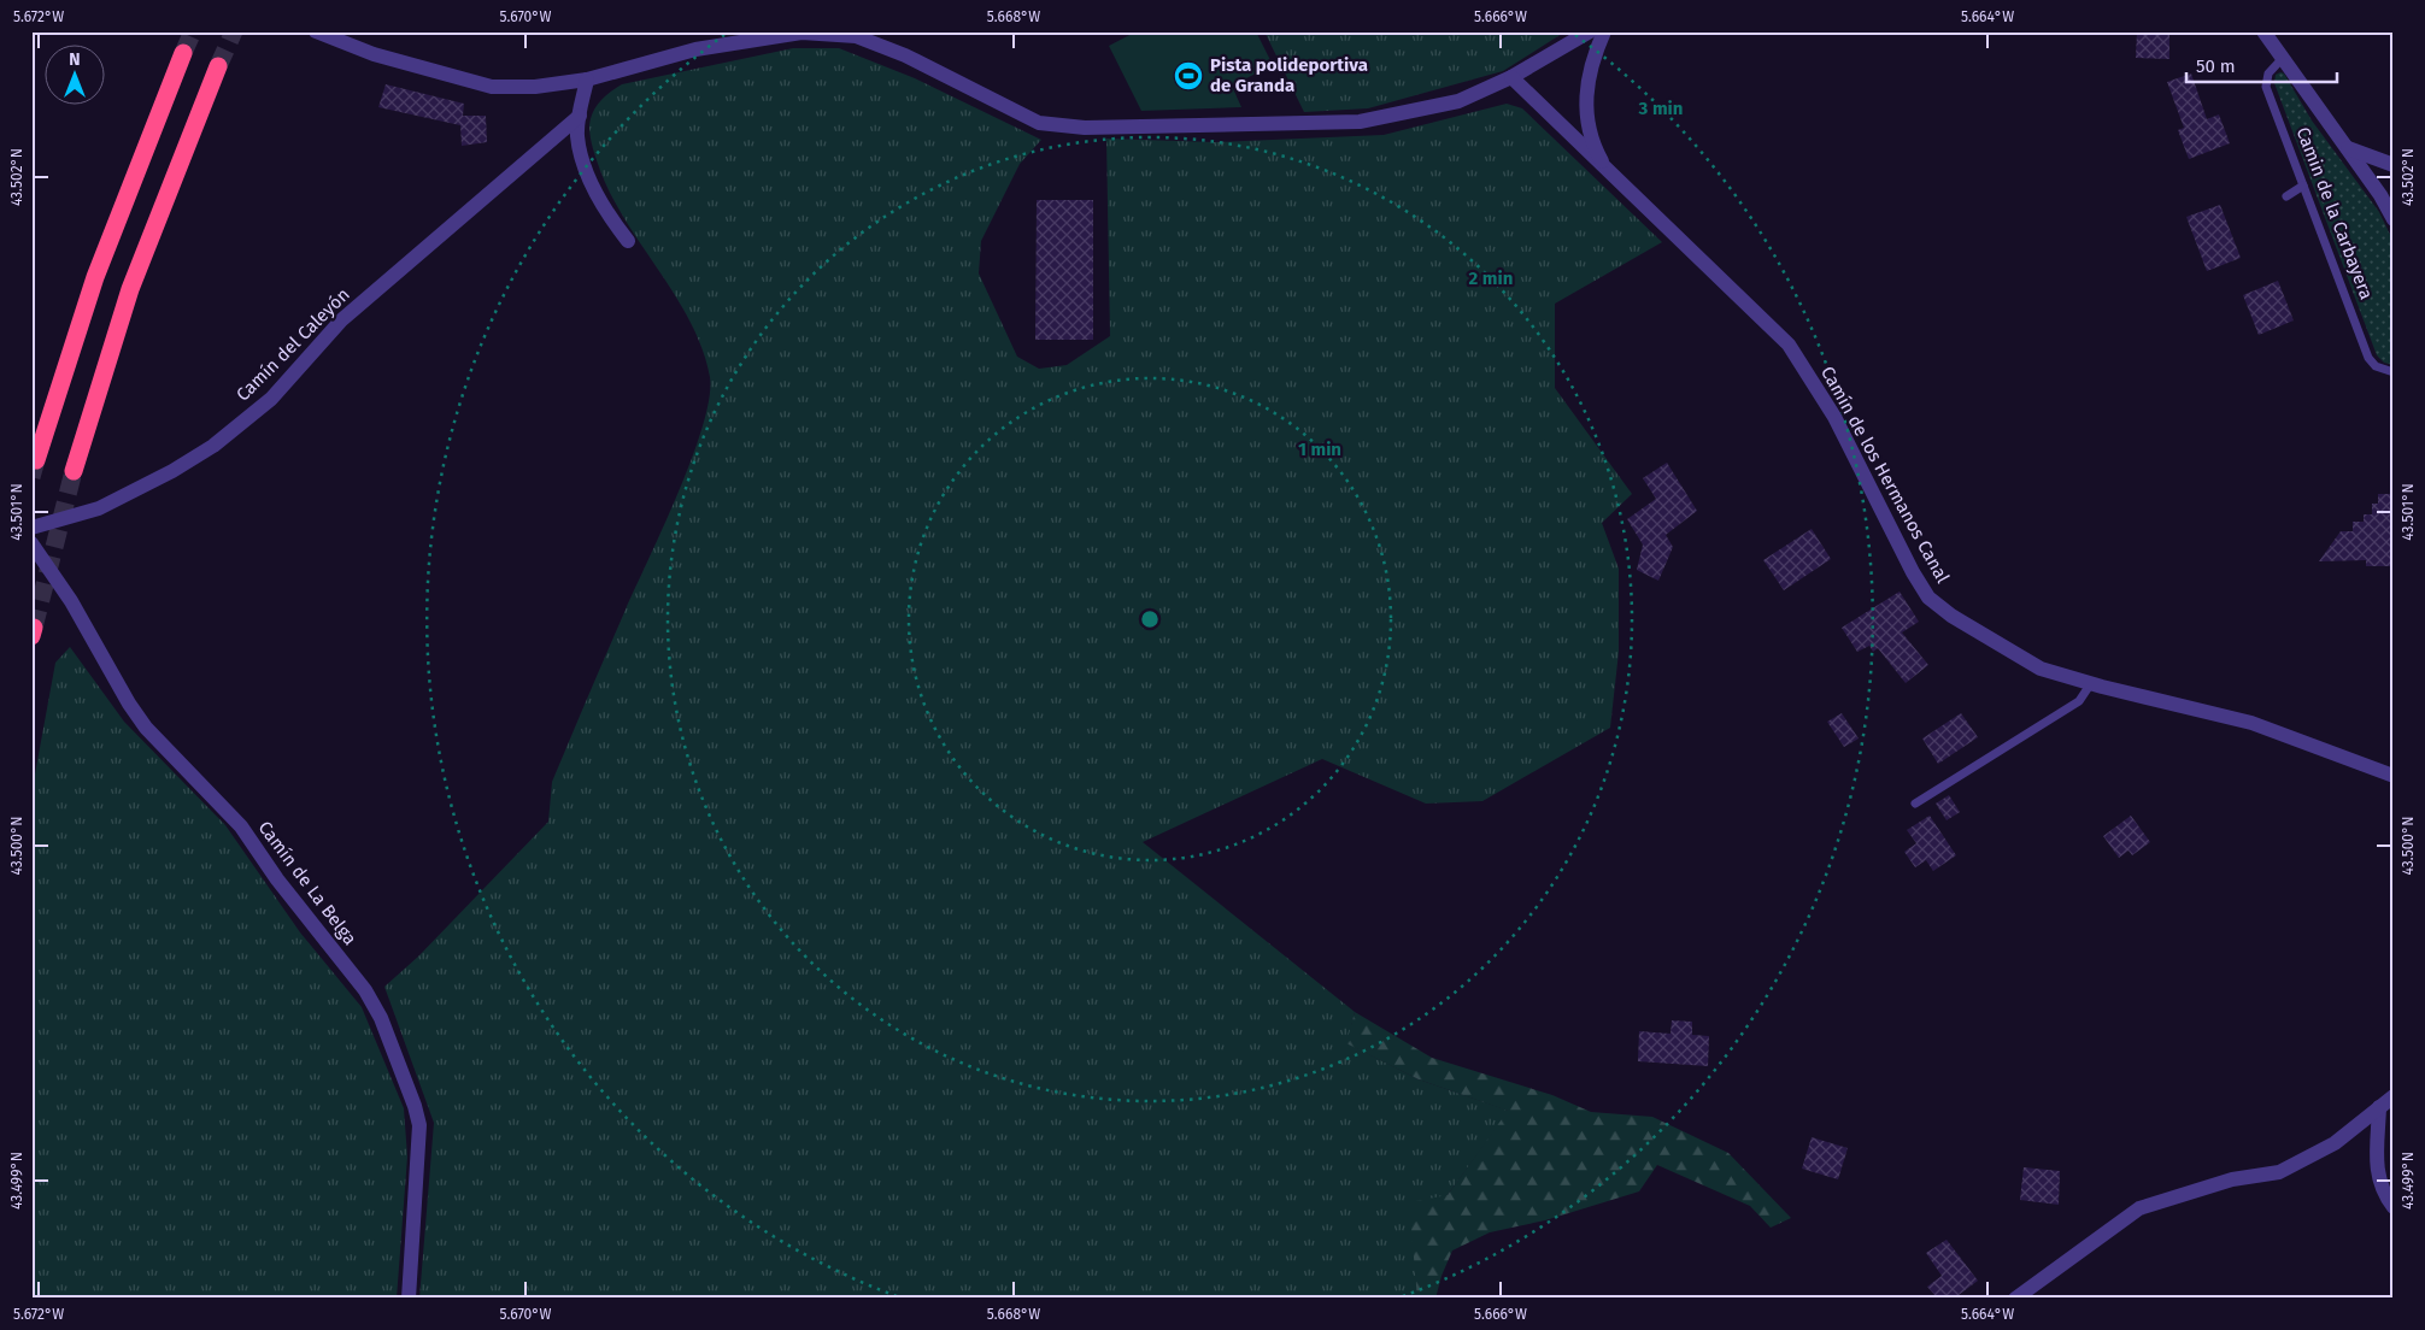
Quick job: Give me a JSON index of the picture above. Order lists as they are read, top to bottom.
{
  "streets": {
    "street": [
      "Camin de la Carbayera",
      "Camín del Caleyón",
      "Camín de los Hermanos Canal",
      "Camín de La Belga"
    ]
  },
  "places": {
    "sports": ["Pista polideportiva de Granda"]
  },
  "scale_bar": "50 m",
  "north": "top",
  "coordinates": [
    "5.672°W",
    "5.670°W",
    "5.668°W",
    "5.666°W",
    "5.664°W",
    "43.502°N",
    "43.501°N",
    "43.500°N",
    "43.499°N"
  ],
  "rings": ["3 min", "2 min", "1 min"]
}
